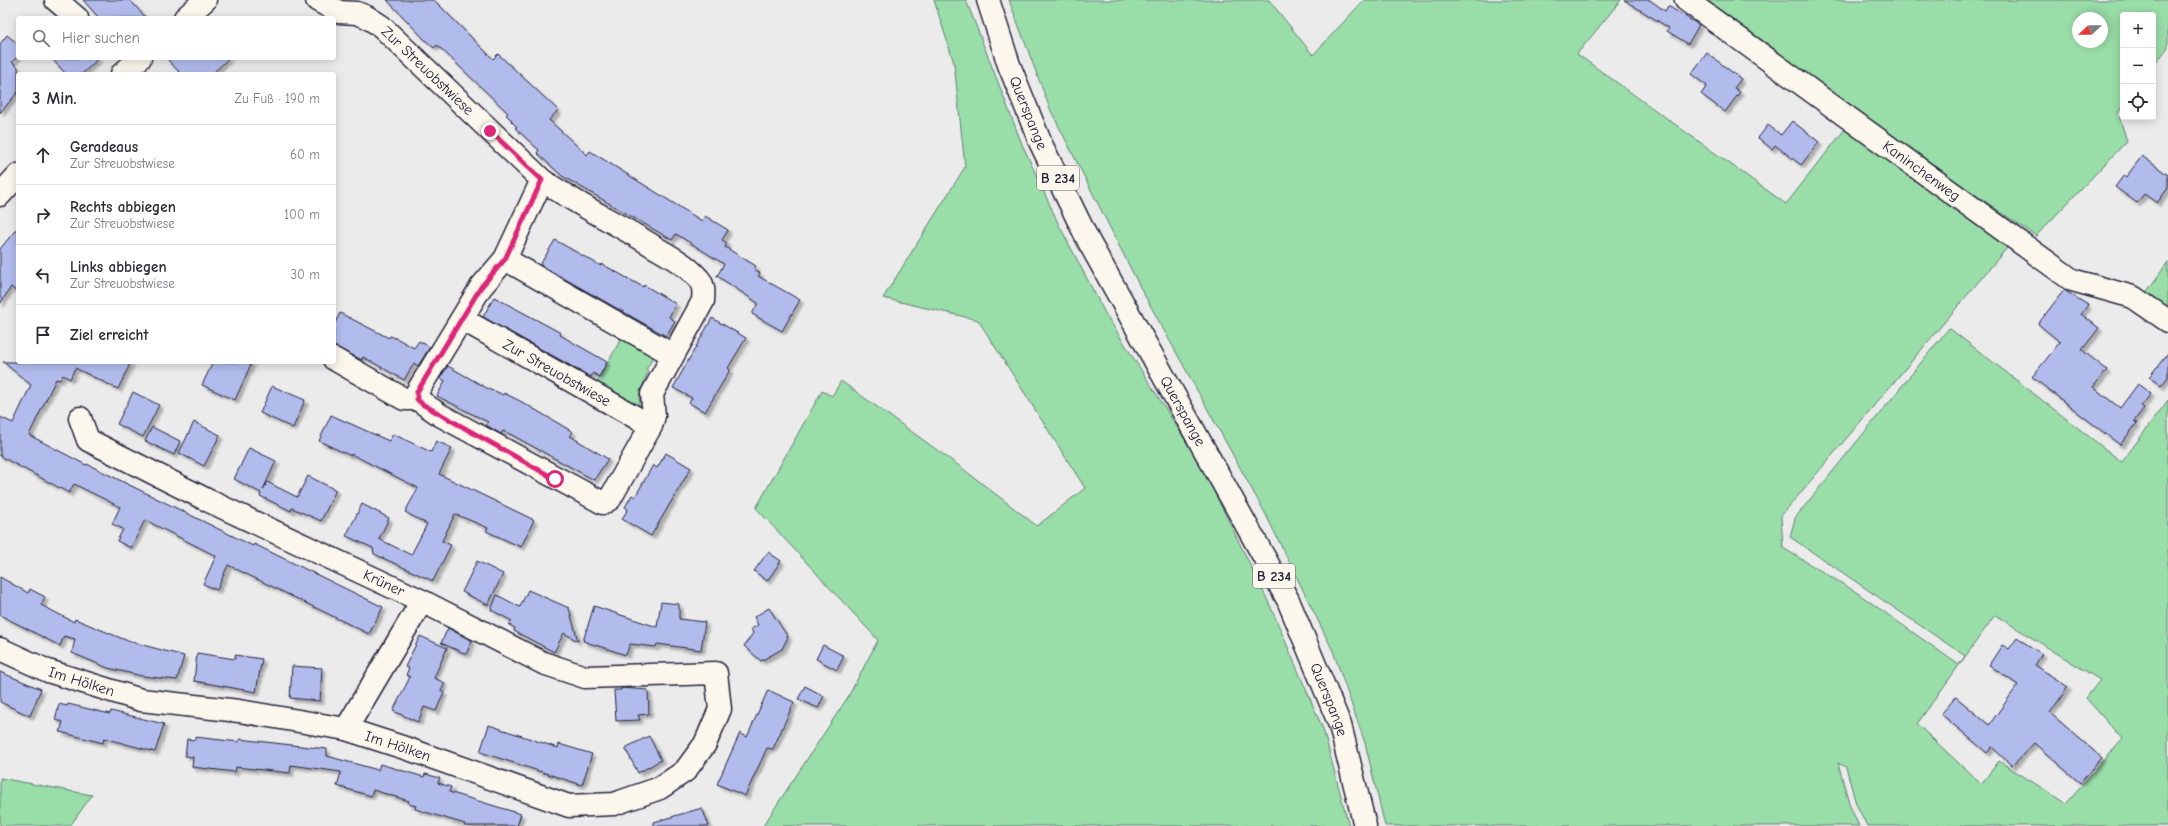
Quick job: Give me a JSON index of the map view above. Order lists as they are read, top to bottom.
{
  "streets": {
    "street": [
      "Zur Streuobstwiese",
      "Querspange",
      "Kaninchenweg",
      "B 234",
      "Krüner",
      "Im Hölken"
    ]
  },
  "crossings": [
    ["Krüner", "Im Hölken"]
  ],
  "north": "left",
  "page": {
    "map_buttons": ["+", "−"],
    "search": "Hier suchen",
    "heading": ["3 Min.", "Zu Fuß · 190 m"],
    "list": [
      ["Geradeaus", "Zur Streuobstwiese", "60 m"],
      ["Rechts abbiegen", "Zur Streuobstwiese", "100 m"],
      ["Links abbiegen", "Zur Streuobstwiese", "30 m"],
      "Ziel erreicht"
    ]
  }
}
